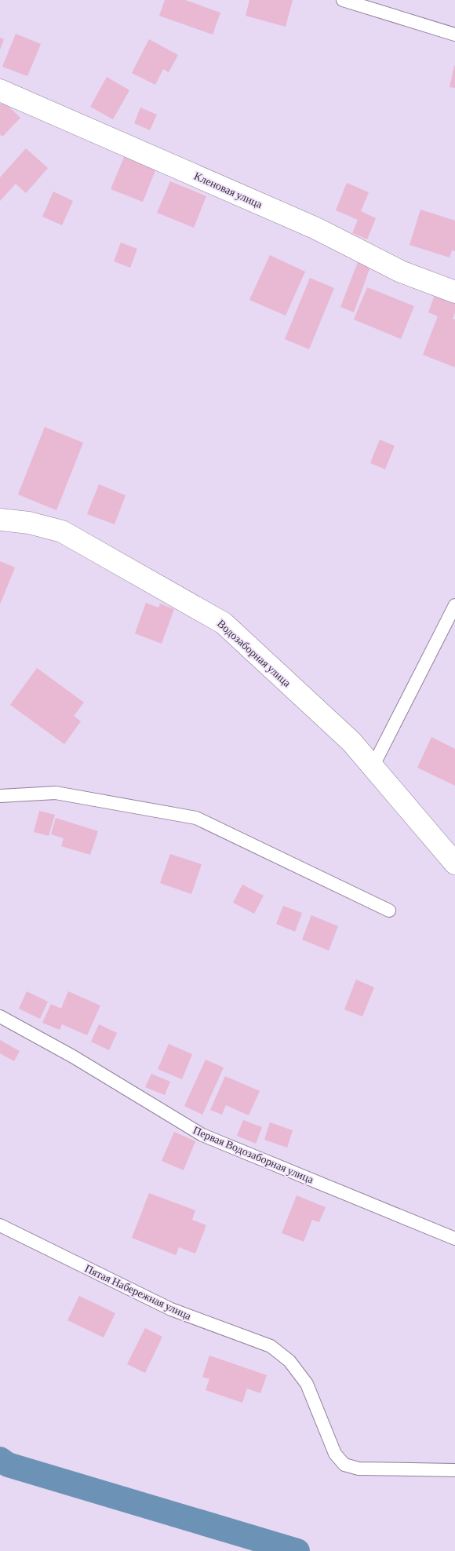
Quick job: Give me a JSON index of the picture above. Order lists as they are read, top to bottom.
{
  "streets": {
    "street": ["Кленовая улица", "Водозаборная улица"],
    "lane": ["Первая Водозаборная улица", "Пятая Набережная улица"]
  }
}
